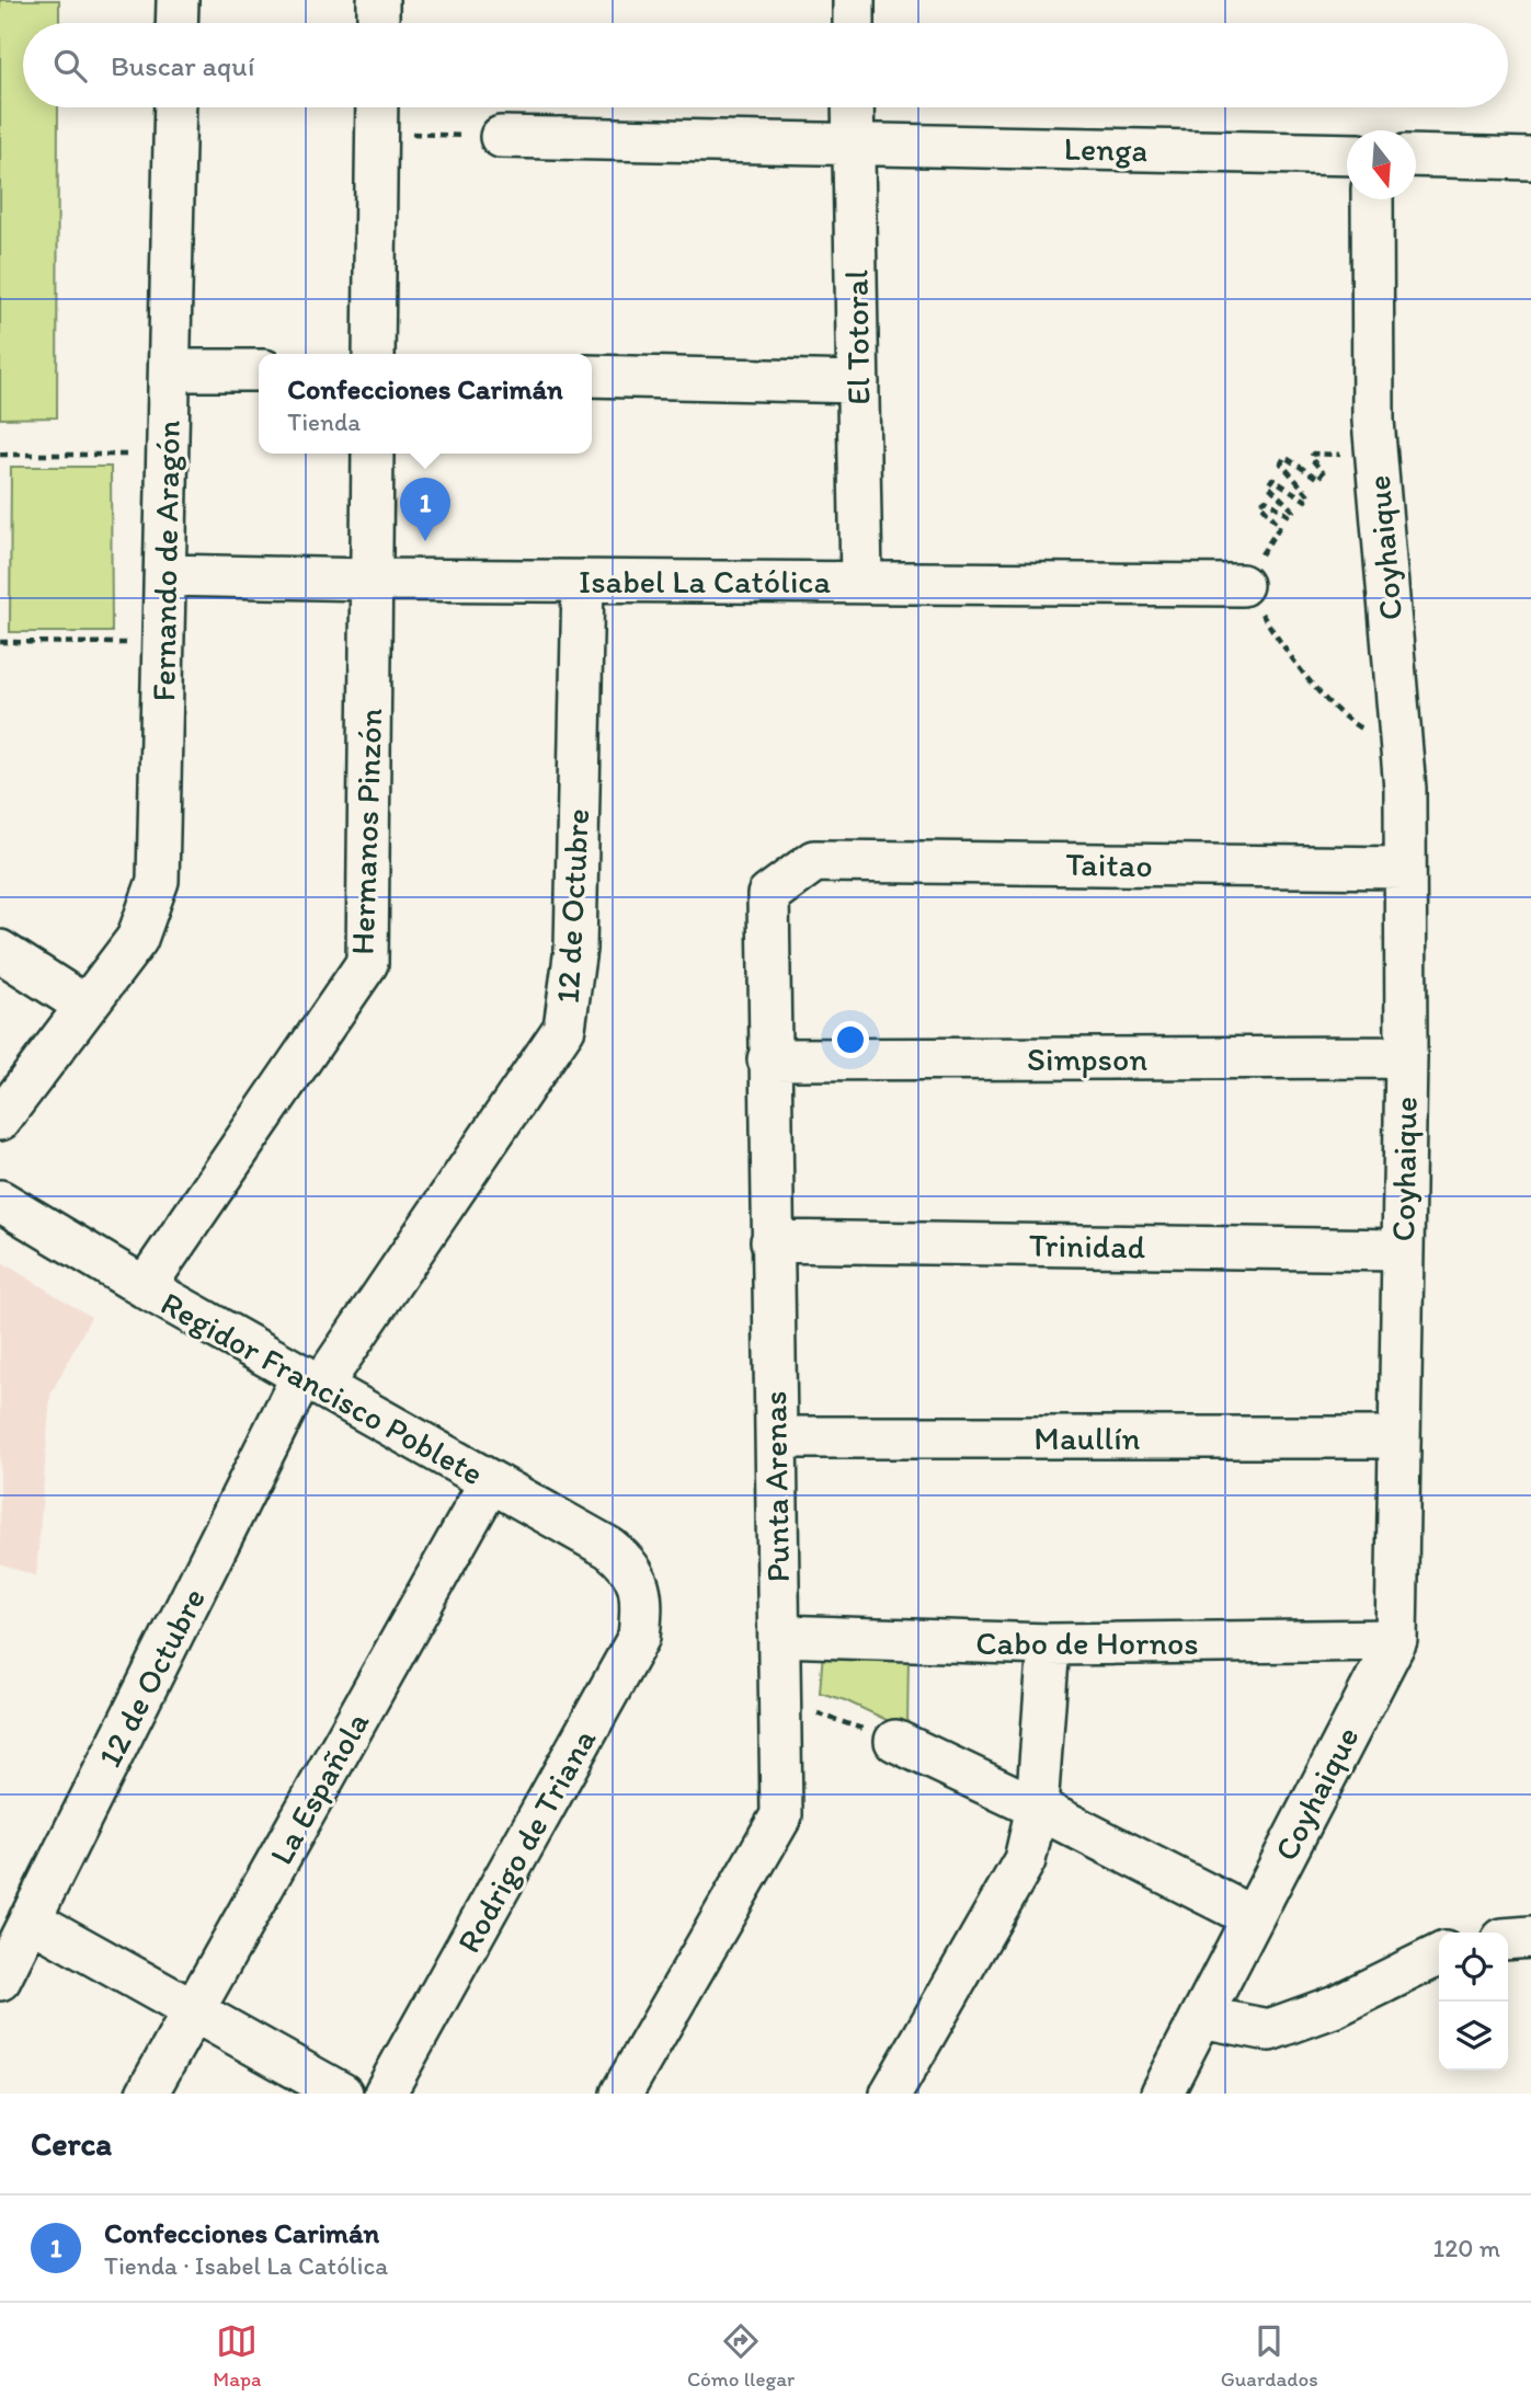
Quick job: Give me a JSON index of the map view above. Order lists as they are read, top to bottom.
{
  "streets": {
    "street": [
      "Lenga",
      "El Totoral",
      "Coyhaique",
      "Fernando de Aragón",
      "Isabel La Católica",
      "Hermanos Pinzón",
      "Taitao",
      "12 de Octubre",
      "Simpson",
      "Trinidad",
      "Regidor Francisco Poblete",
      "Maullín",
      "Punta Arenas",
      "Cabo de Hornos",
      "La Española",
      "Rodrigo de Triana"
    ]
  },
  "crossings": [
    ["Lenga", "El Totoral"],
    ["El Totoral", "Isabel La Católica"],
    ["Coyhaique", "Taitao"],
    ["Coyhaique", "Simpson"],
    ["Coyhaique", "Trinidad"],
    ["Coyhaique", "Maullín"],
    ["Coyhaique", "Cabo de Hornos"],
    ["Fernando de Aragón", "Isabel La Católica"],
    ["Isabel La Católica", "Hermanos Pinzón"],
    ["Isabel La Católica", "12 de Octubre"],
    ["Hermanos Pinzón", "Regidor Francisco Poblete"],
    ["Taitao", "Punta Arenas"],
    ["12 de Octubre", "Regidor Francisco Poblete"],
    ["Simpson", "Punta Arenas"],
    ["Trinidad", "Punta Arenas"],
    ["Regidor Francisco Poblete", "La Española"],
    ["Regidor Francisco Poblete", "Rodrigo de Triana"],
    ["Maullín", "Punta Arenas"],
    ["Punta Arenas", "Cabo de Hornos"]
  ],
  "north": "bottom",
  "page": {
    "search": "Buscar aquí",
    "popup": ["Confecciones Carimán", "Tienda"],
    "pins": "1",
    "heading": "Cerca",
    "list": [
      {
        "mark": "1",
        "name": "Confecciones Carimán",
        "note": "Tienda · Isabel La Católica",
        "value": "120 m"
      }
    ],
    "nav": ["Mapa", "Cómo llegar", "Guardados"]
  }
}
